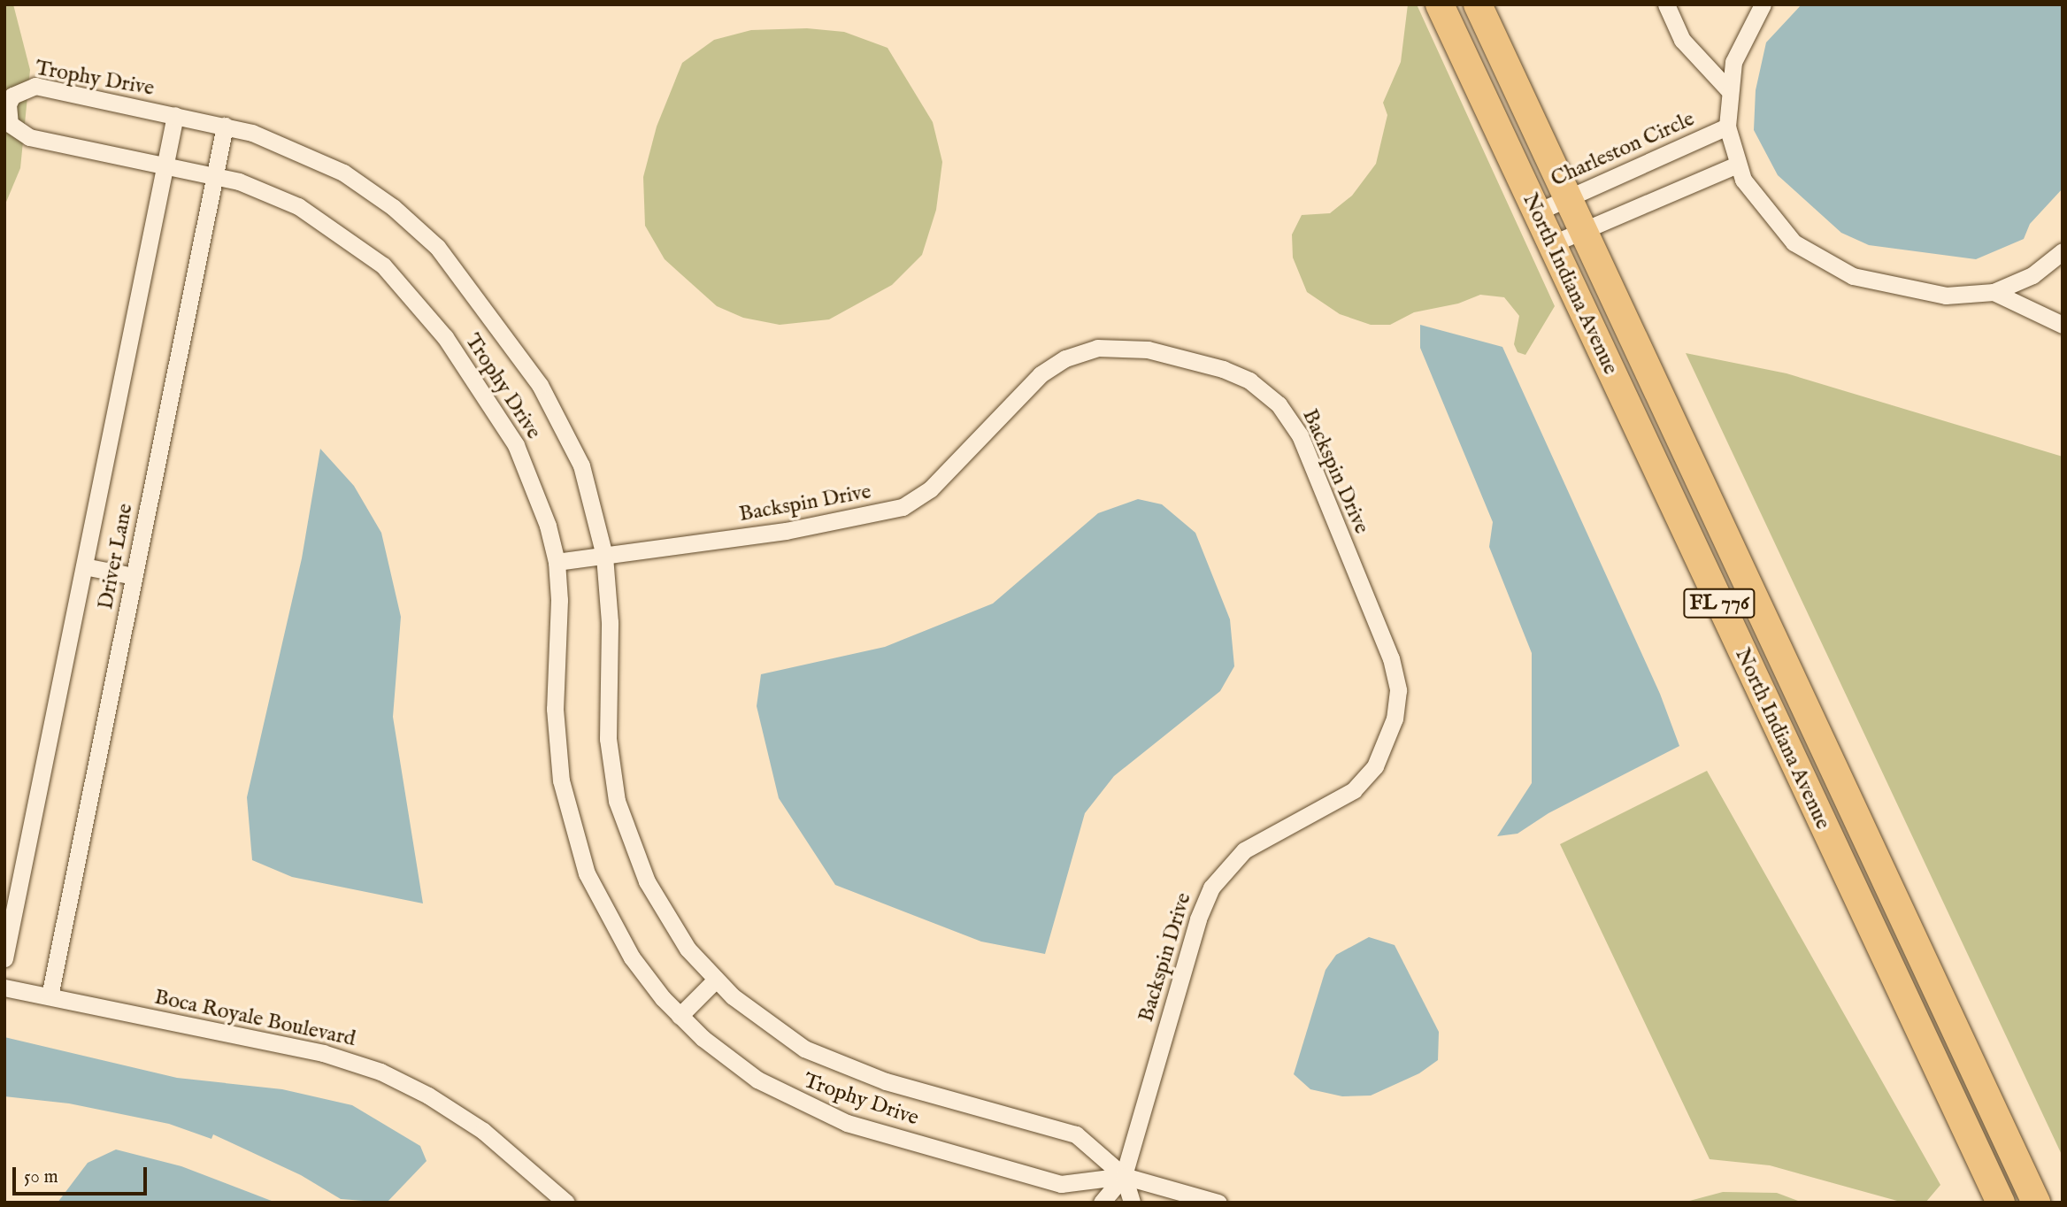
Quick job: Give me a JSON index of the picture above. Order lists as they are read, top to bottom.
{
  "streets": {
    "main road": ["North Indiana Avenue", "FL 776"],
    "street": [
      "Trophy Drive",
      "Charleston Circle",
      "Backspin Drive",
      "Driver Lane",
      "Boca Royale Boulevard"
    ]
  },
  "crossings": [
    ["Trophy Drive", "Backspin Drive"],
    ["Trophy Drive", "Driver Lane"],
    ["Charleston Circle", "North Indiana Avenue"],
    ["Driver Lane", "Boca Royale Boulevard"]
  ],
  "scale_bar": "50 m"
}
